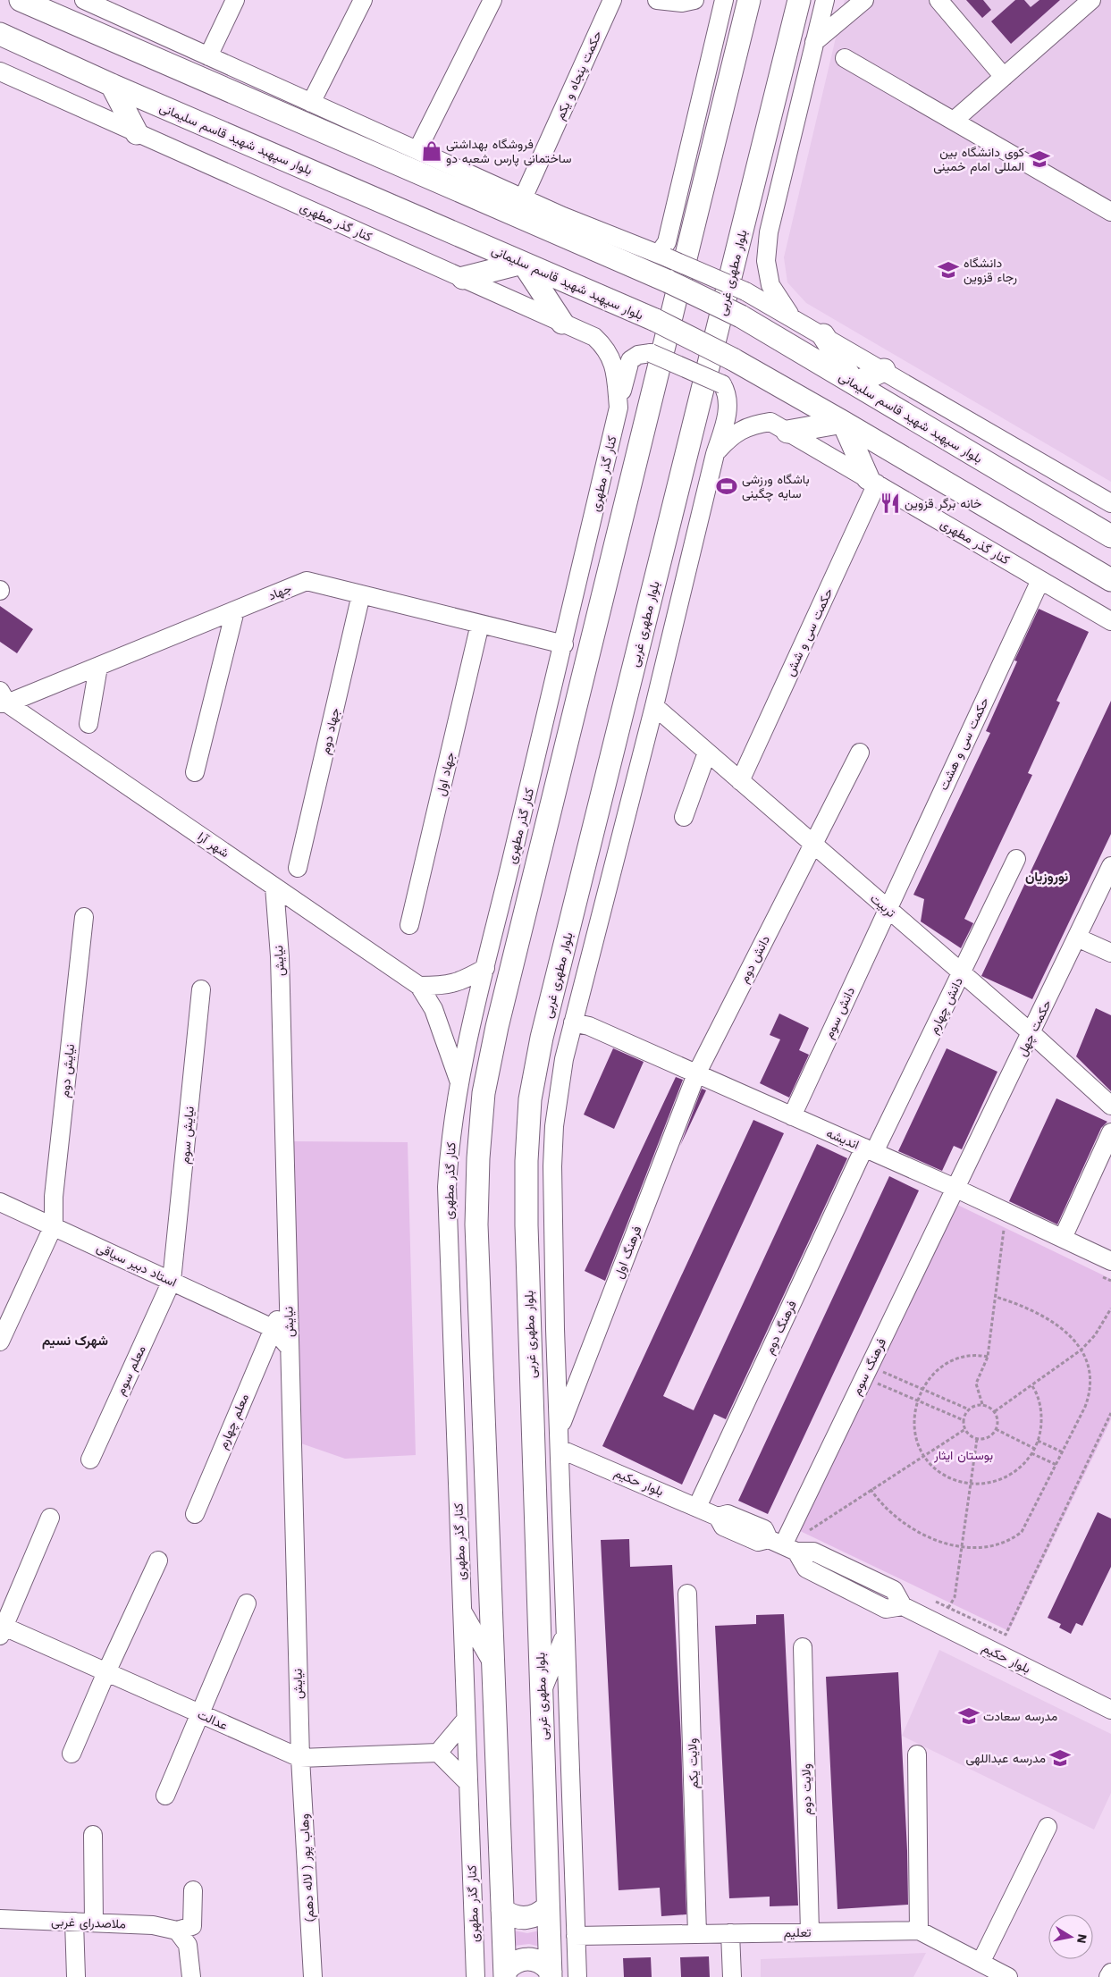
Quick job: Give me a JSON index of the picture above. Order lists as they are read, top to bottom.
{
  "streets": {
    "main road": ["بلوار سپهبد شهید قاسم سلیمانی", "بلوار مطهری غربی"],
    "street": [
      "حکمت پنجاه و یکم",
      "کنار گذر مطهری",
      "جهاد",
      "حکمت سی و شش",
      "جهاد دوم",
      "حکمت سی و هشت",
      "جهاد اول",
      "شهر آرا",
      "تربیت",
      "دانش دوم",
      "نيايش",
      "دانش چهارم",
      "دانش سوم",
      "حکمت چهل",
      "نیایش دوم",
      "نیایش سوم",
      "اندیشه",
      "فرهنگ اول",
      "استاد دبیر سیاقی",
      "فرهنگ دوم",
      "فرهنگ سوم",
      "معلم سوم",
      "معلم چهارم",
      "بلوار حکیم",
      "عدالت",
      "ولایت یکم",
      "ولایت دوم",
      "وهاب پور ( لاله دهم)",
      "ملاصدرای غربی",
      "تعلیم"
    ]
  },
  "crossings": [
    ["کنار گذر مطهری", "جهاد"],
    ["کنار گذر مطهری", "حکمت سی و شش"],
    ["کنار گذر مطهری", "حکمت سی و هشت"],
    ["کنار گذر مطهری", "تربیت"],
    ["کنار گذر مطهری", "اندیشه"],
    ["کنار گذر مطهری", "فرهنگ اول"],
    ["کنار گذر مطهری", "بلوار حکیم"],
    ["کنار گذر مطهری", "تعلیم"],
    ["جهاد", "جهاد دوم"],
    ["جهاد", "جهاد اول"],
    ["جهاد", "شهر آرا"],
    ["حکمت سی و شش", "تربیت"],
    ["حکمت سی و هشت", "تربیت"],
    ["حکمت سی و هشت", "دانش سوم"],
    ["شهر آرا", "نيايش"],
    ["تربیت", "دانش دوم"],
    ["تربیت", "دانش چهارم"],
    ["تربیت", "دانش سوم"],
    ["تربیت", "حکمت چهل"],
    ["دانش دوم", "اندیشه"],
    ["دانش دوم", "فرهنگ اول"],
    ["نيايش", "معلم چهارم"],
    ["نيايش", "عدالت"],
    ["نيايش", "وهاب پور ( لاله دهم)"],
    ["دانش چهارم", "اندیشه"],
    ["دانش چهارم", "فرهنگ دوم"],
    ["دانش سوم", "اندیشه"],
    ["حکمت چهل", "اندیشه"],
    ["حکمت چهل", "فرهنگ سوم"],
    ["نیایش دوم", "استاد دبیر سیاقی"],
    ["نیایش سوم", "استاد دبیر سیاقی"],
    ["نیایش سوم", "معلم سوم"],
    ["اندیشه", "فرهنگ اول"],
    ["اندیشه", "فرهنگ دوم"],
    ["اندیشه", "فرهنگ سوم"],
    ["استاد دبیر سیاقی", "معلم سوم"],
    ["استاد دبیر سیاقی", "معلم چهارم"],
    ["فرهنگ دوم", "بلوار حکیم"],
    ["فرهنگ سوم", "بلوار حکیم"],
    ["عدالت", "وهاب پور ( لاله دهم)"],
    ["ولایت یکم", "تعلیم"],
    ["ولایت دوم", "تعلیم"]
  ],
  "districts": ["نوروزیان", "شهرک نسیم"],
  "parks": ["بوستان ایثار"],
  "places": {
    "shop": ["فروشگاه بهداشتی ساختمانی پارس شعبه دو"],
    "school or university": [
      "کوی دانشگاه بین المللی امام خمینی",
      "دانشگاه رجاء قزوین",
      "مدرسه سعادت",
      "مدرسه عبداللهی"
    ],
    "sports": ["باشگاه ورزشى سايه چگينى"],
    "restaurant": ["خانه برگر قزوین"]
  },
  "north": "right"
}
